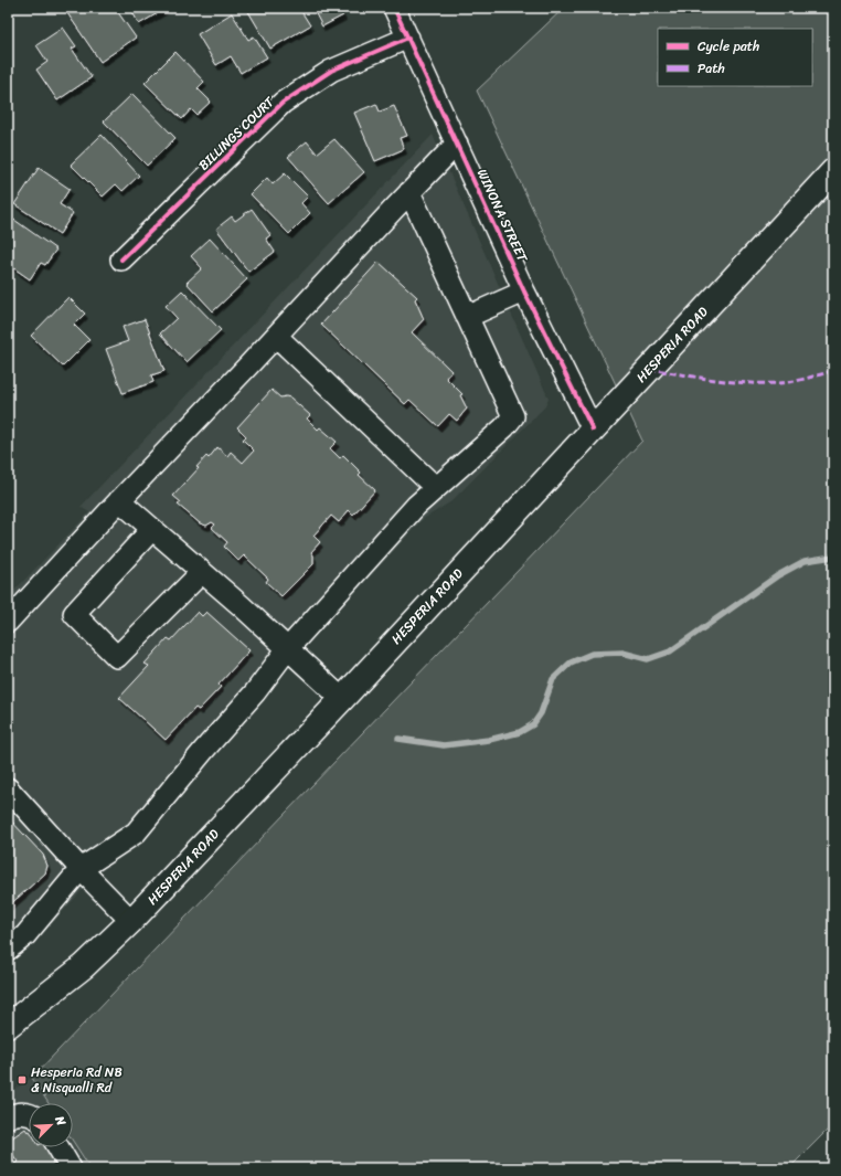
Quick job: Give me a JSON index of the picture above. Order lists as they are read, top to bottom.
{
  "streets": {
    "main road": ["HESPERIA ROAD"],
    "street": ["BILLINGS COURT", "WINONA STREET"]
  },
  "crossings": [
    ["BILLINGS COURT", "WINONA STREET"],
    ["WINONA STREET", "HESPERIA ROAD"]
  ],
  "places": {
    "transit": ["Hesperia Rd NB & Nisqualli Rd"]
  },
  "legend": ["Cycle path", "Path"],
  "north": "top right"
}
